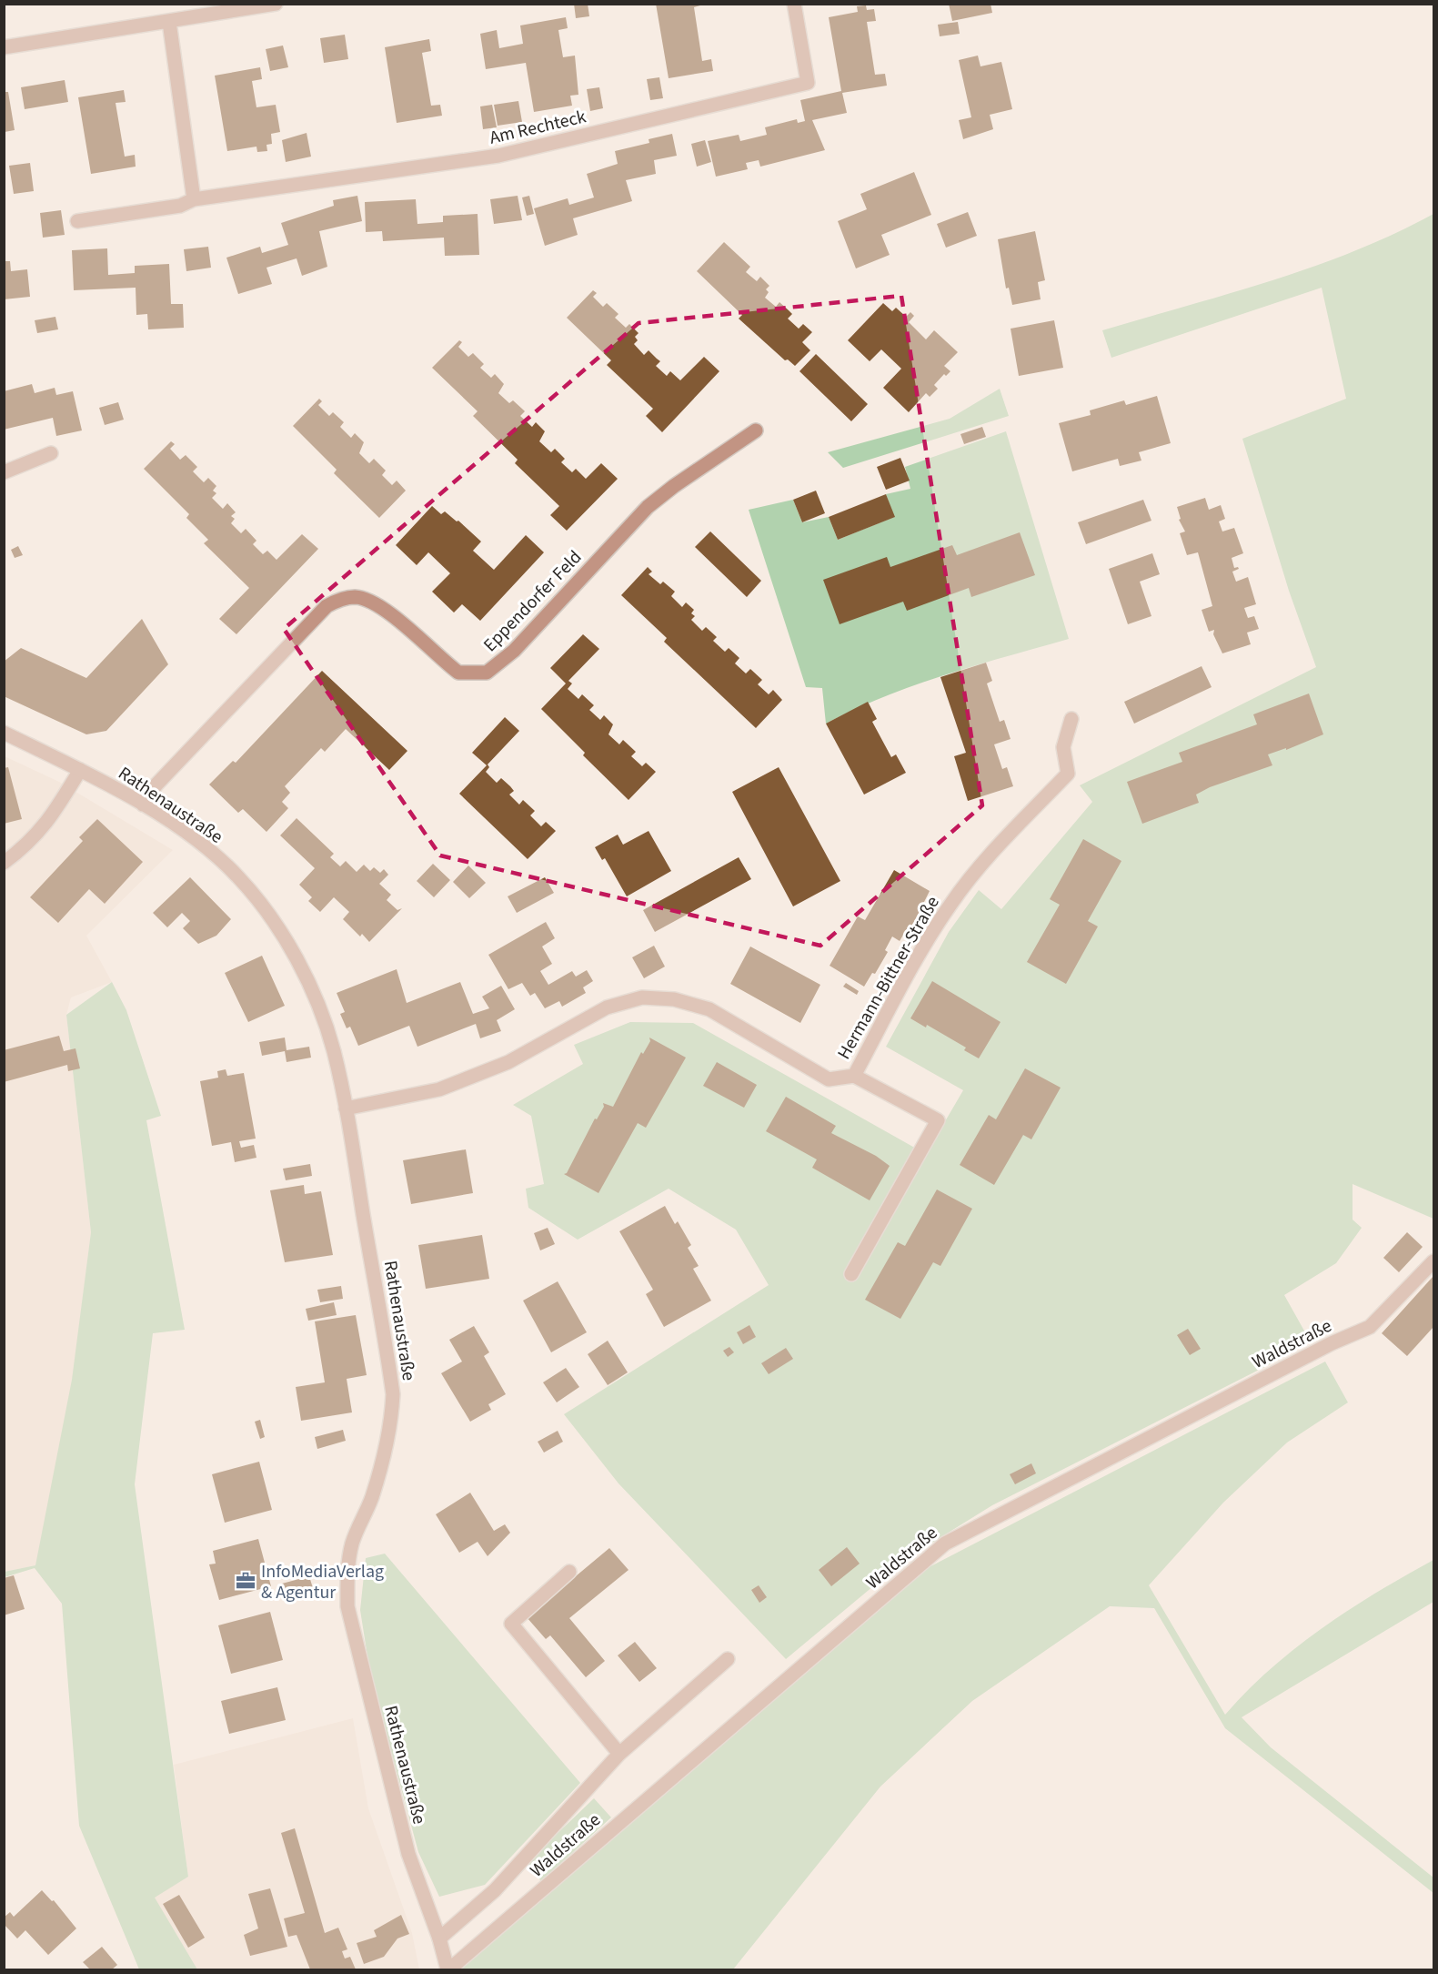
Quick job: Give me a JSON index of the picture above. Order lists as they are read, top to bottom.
{
  "streets": {
    "street": [
      "Am Rechteck",
      "Eppendorfer Feld",
      "Rathenaustraße",
      "Hermann-Bittner-Straße",
      "Waldstraße"
    ]
  },
  "crossings": [
    ["Eppendorfer Feld", "Rathenaustraße"],
    ["Rathenaustraße", "Hermann-Bittner-Straße"],
    ["Rathenaustraße", "Waldstraße"]
  ],
  "places": {
    "office": ["InfoMediaVerlag & Agentur"]
  }
}
